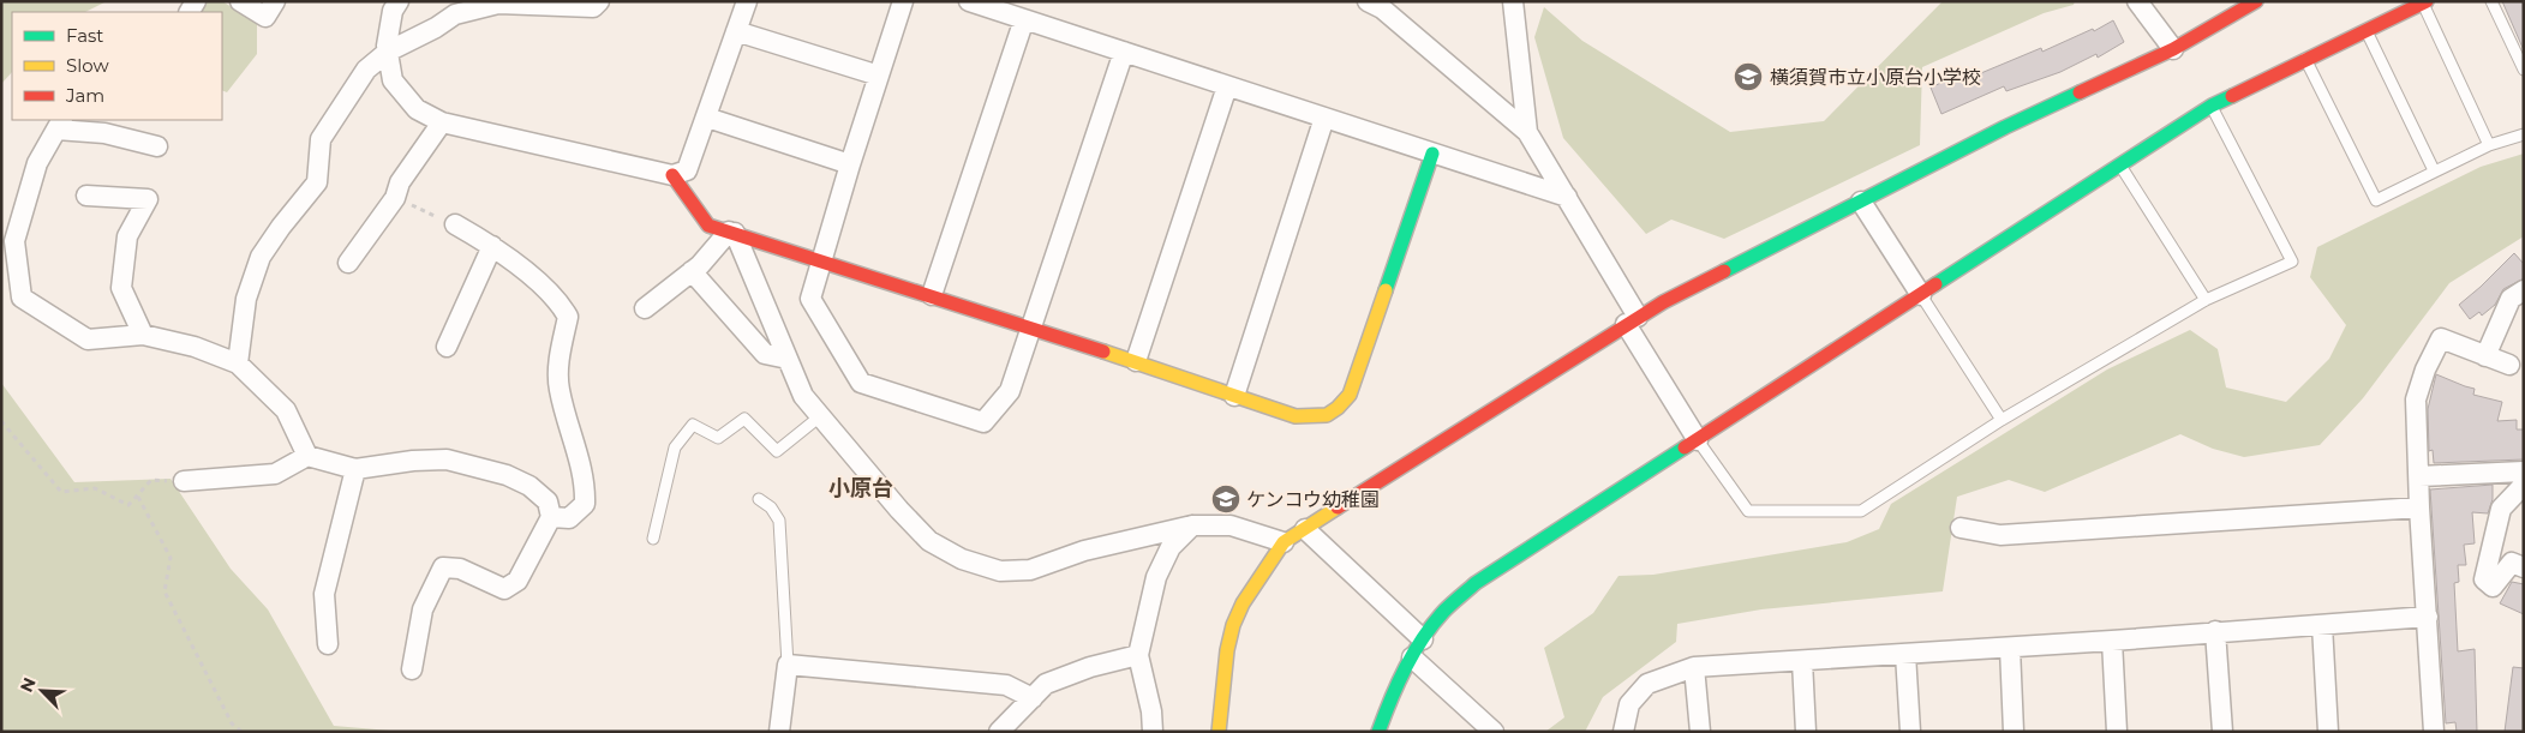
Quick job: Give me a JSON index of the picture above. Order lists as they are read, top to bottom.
{
  "districts": ["小原台"],
  "places": {
    "school or university": ["横須賀市立小原台小学校", "ケンコウ幼稚園"]
  },
  "legend": ["Fast", "Slow", "Jam"],
  "north": "top left"
}
